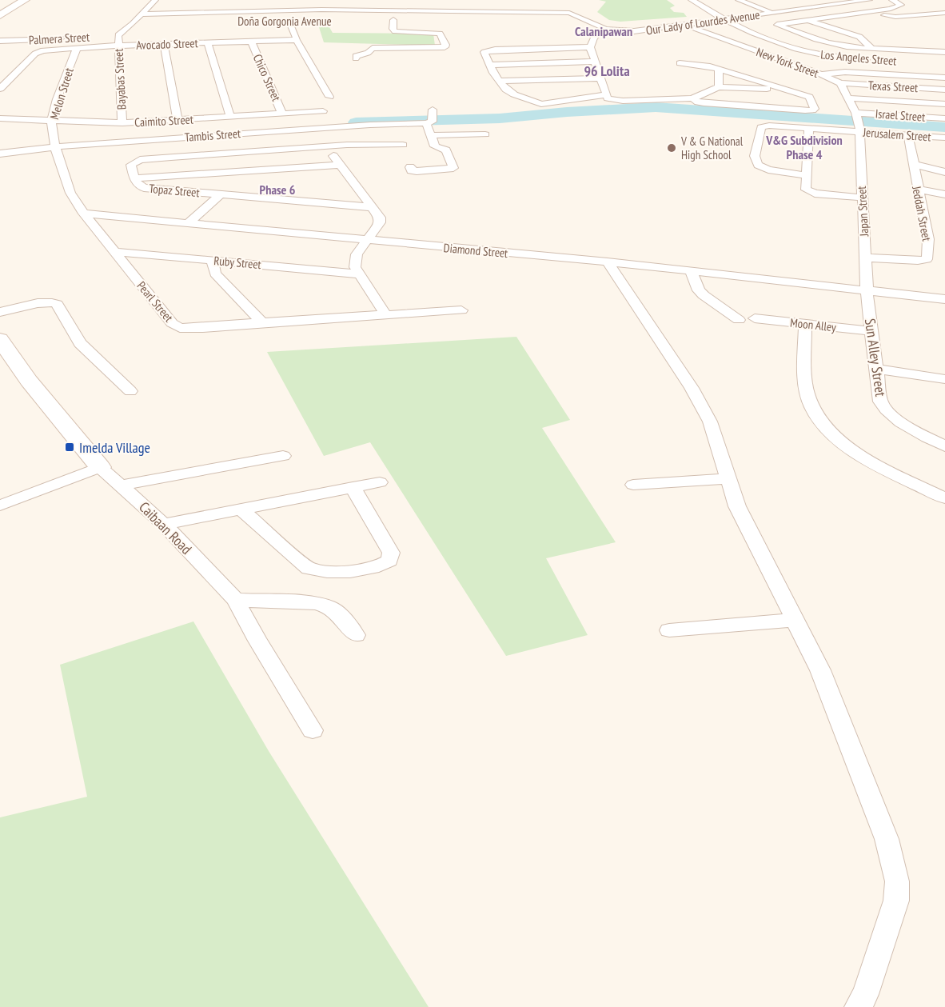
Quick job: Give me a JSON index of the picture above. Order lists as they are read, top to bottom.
{
  "streets": {
    "street": [
      "Doña Gorgonia Avenue",
      "Our Lady of Lourdes Avenue",
      "Palmera Street",
      "Avocado Street",
      "Los Angeles Street",
      "New York Street",
      "Chico Street",
      "Bayabas Street",
      "Texas Street",
      "Melon Street",
      "Israel Street",
      "Caimito Street",
      "Jerusalem Street",
      "Tambis Street",
      "Topaz Street",
      "Japan Street",
      "Jeddah Street",
      "Diamond Street",
      "Ruby Street",
      "Pearl Street",
      "Moon Alley",
      "Sun Alley Street",
      "Caibaan Road"
    ]
  },
  "crossings": [
    ["Our Lady of Lourdes Avenue", "Los Angeles Street"],
    ["Our Lady of Lourdes Avenue", "New York Street"],
    ["Palmera Street", "Bayabas Street"],
    ["Avocado Street", "Chico Street"],
    ["Avocado Street", "Bayabas Street"],
    ["Avocado Street", "Melon Street"],
    ["New York Street", "Texas Street"],
    ["Chico Street", "Caimito Street"],
    ["Bayabas Street", "Caimito Street"],
    ["Melon Street", "Caimito Street"],
    ["Melon Street", "Tambis Street"],
    ["Melon Street", "Pearl Street"],
    ["Israel Street", "Jerusalem Street"],
    ["Israel Street", "Japan Street"],
    ["Jerusalem Street", "Japan Street"],
    ["Jerusalem Street", "Jeddah Street"],
    ["Tambis Street", "Pearl Street"],
    ["Japan Street", "Jeddah Street"],
    ["Japan Street", "Diamond Street"],
    ["Japan Street", "Sun Alley Street"],
    ["Diamond Street", "Pearl Street"],
    ["Diamond Street", "Sun Alley Street"],
    ["Ruby Street", "Pearl Street"],
    ["Moon Alley", "Sun Alley Street"]
  ],
  "districts": [
    "Calanipawan",
    "96 Lolita",
    "V&G Subdivision Phase 4",
    "Phase 6"
  ],
  "places": {
    "other": ["V & G National High School"],
    "transit": ["Imelda Village"]
  }
}
